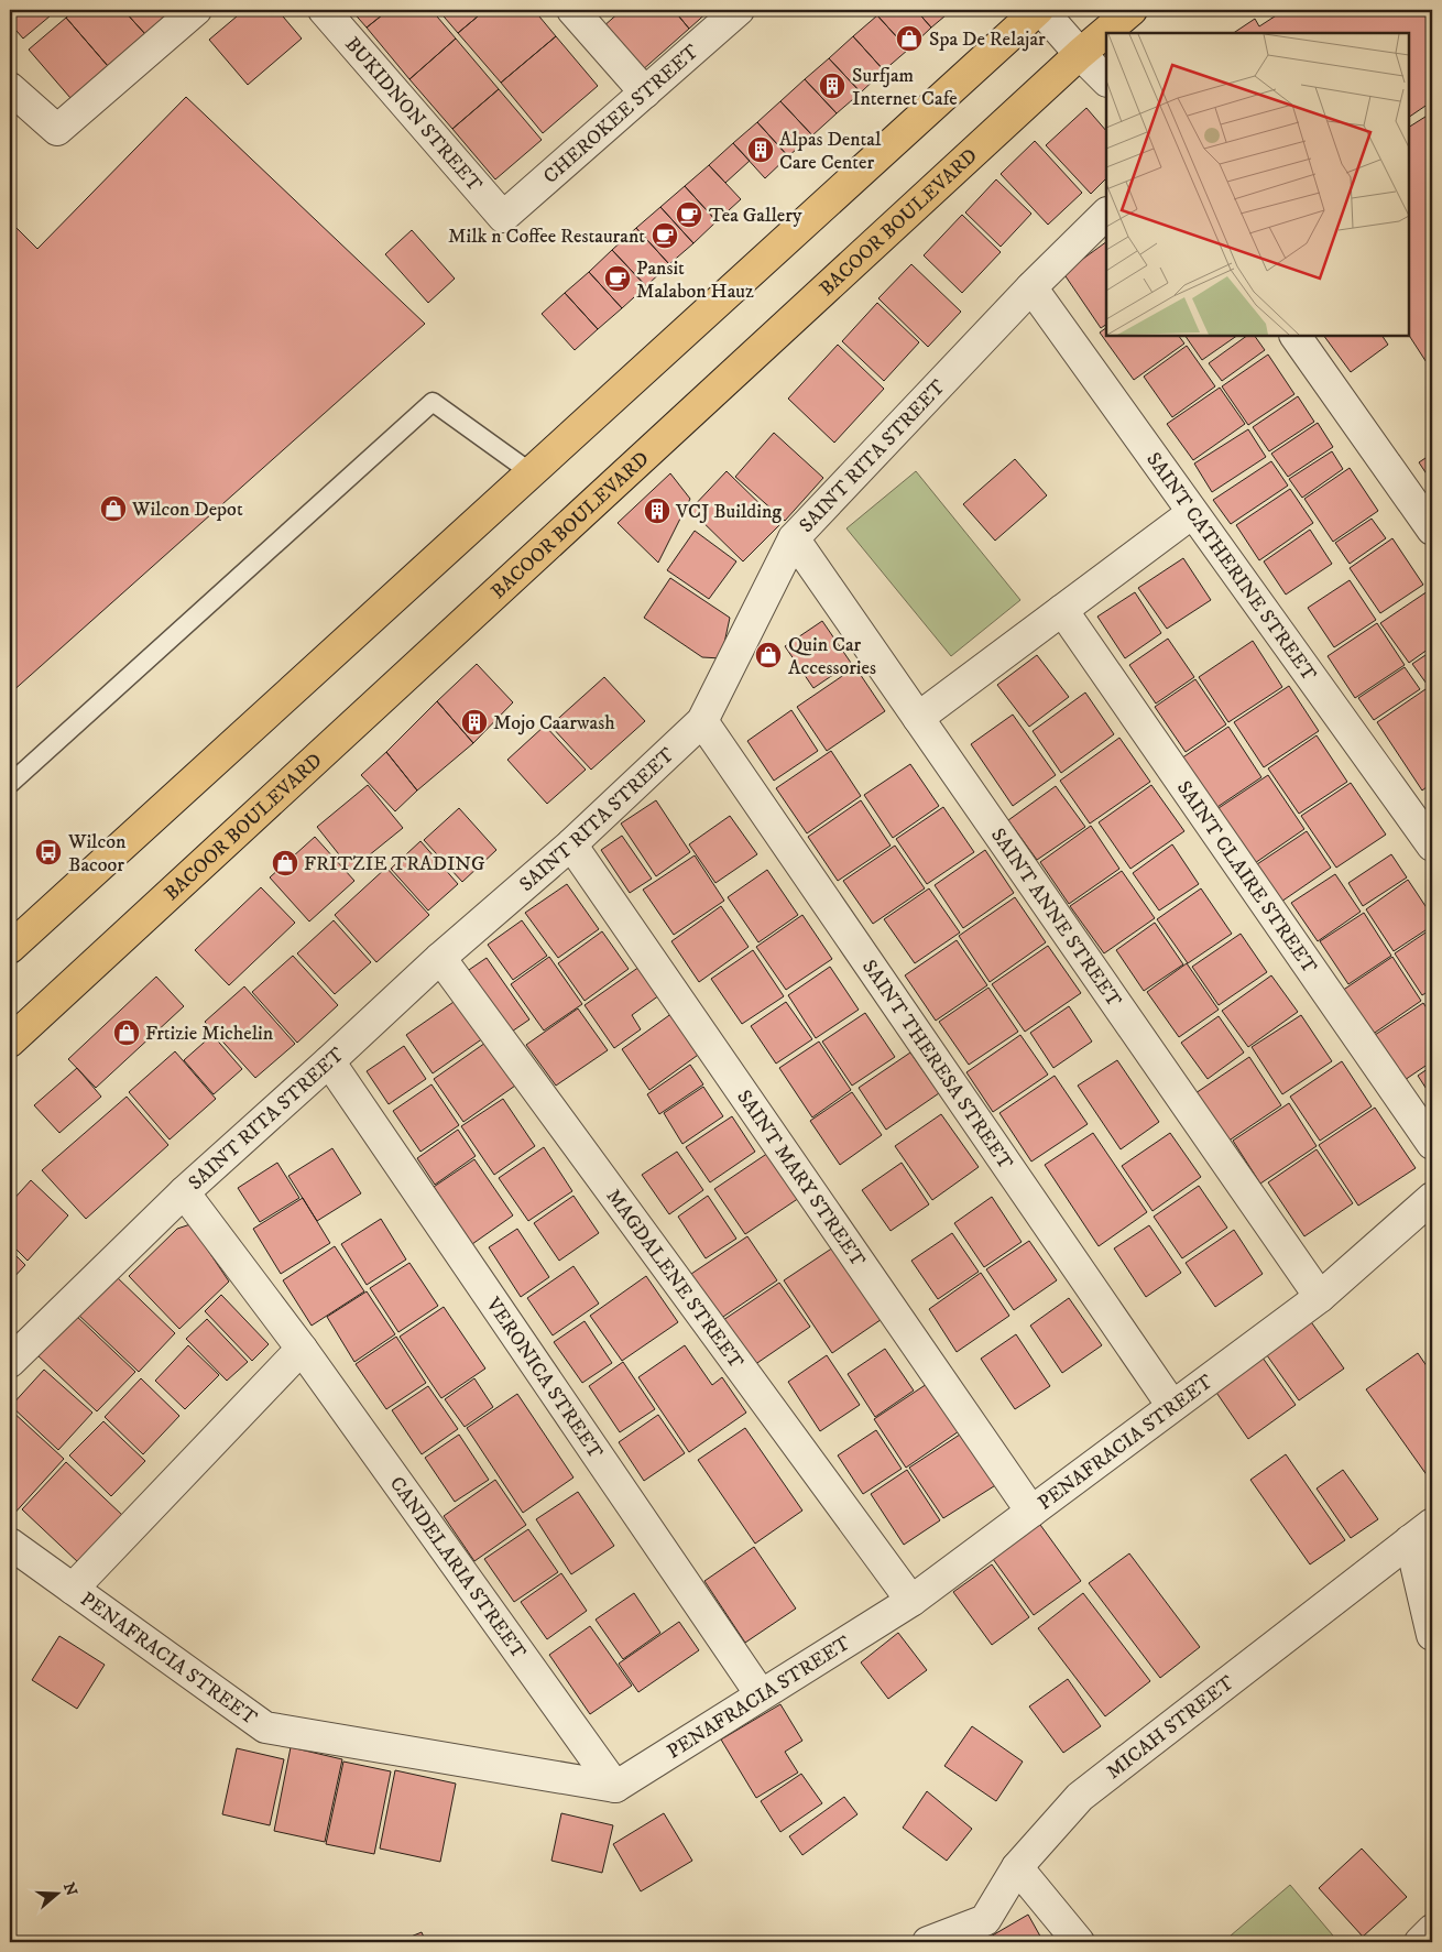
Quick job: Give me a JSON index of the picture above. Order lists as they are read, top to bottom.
{
  "streets": {
    "main road": ["BACOOR BOULEVARD"],
    "street": [
      "BUKIDNON STREET",
      "CHEROKEE STREET",
      "SAINT RITA STREET",
      "SAINT CATHERINE STREET",
      "SAINT CLAIRE STREET",
      "SAINT ANNE STREET",
      "SAINT THERESA STREET",
      "SAINT MARY STREET",
      "MAGDALENE STREET",
      "VERONICA STREET",
      "PENAFRACIA STREET",
      "CANDELARIA STREET",
      "MICAH STREET"
    ]
  },
  "crossings": [
    ["BUKIDNON STREET", "CHEROKEE STREET"],
    ["SAINT RITA STREET", "SAINT CATHERINE STREET"],
    ["SAINT RITA STREET", "SAINT ANNE STREET"],
    ["SAINT RITA STREET", "SAINT THERESA STREET"],
    ["SAINT RITA STREET", "SAINT MARY STREET"],
    ["SAINT RITA STREET", "MAGDALENE STREET"],
    ["SAINT RITA STREET", "VERONICA STREET"],
    ["SAINT RITA STREET", "CANDELARIA STREET"],
    ["SAINT ANNE STREET", "PENAFRACIA STREET"],
    ["SAINT THERESA STREET", "PENAFRACIA STREET"],
    ["SAINT MARY STREET", "PENAFRACIA STREET"],
    ["MAGDALENE STREET", "PENAFRACIA STREET"],
    ["VERONICA STREET", "PENAFRACIA STREET"],
    ["PENAFRACIA STREET", "CANDELARIA STREET"]
  ],
  "places": {
    "shop": [
      "Spa De Relajar",
      "Wilcon Depot",
      "Quin Car Accessories",
      "FRITZIE TRADING",
      "Frtizie Michelin"
    ],
    "building": [
      "Surfjam Internet Cafe",
      "Alpas Dental Care Center",
      "VCJ Building",
      "Mojo Caarwash"
    ],
    "cafe": ["Tea Gallery", "Milk n Coffee Restaurant", "Pansit Malabon Hauz"],
    "bus stop": ["Wilcon Bacoor"]
  },
  "north": "right"
}
